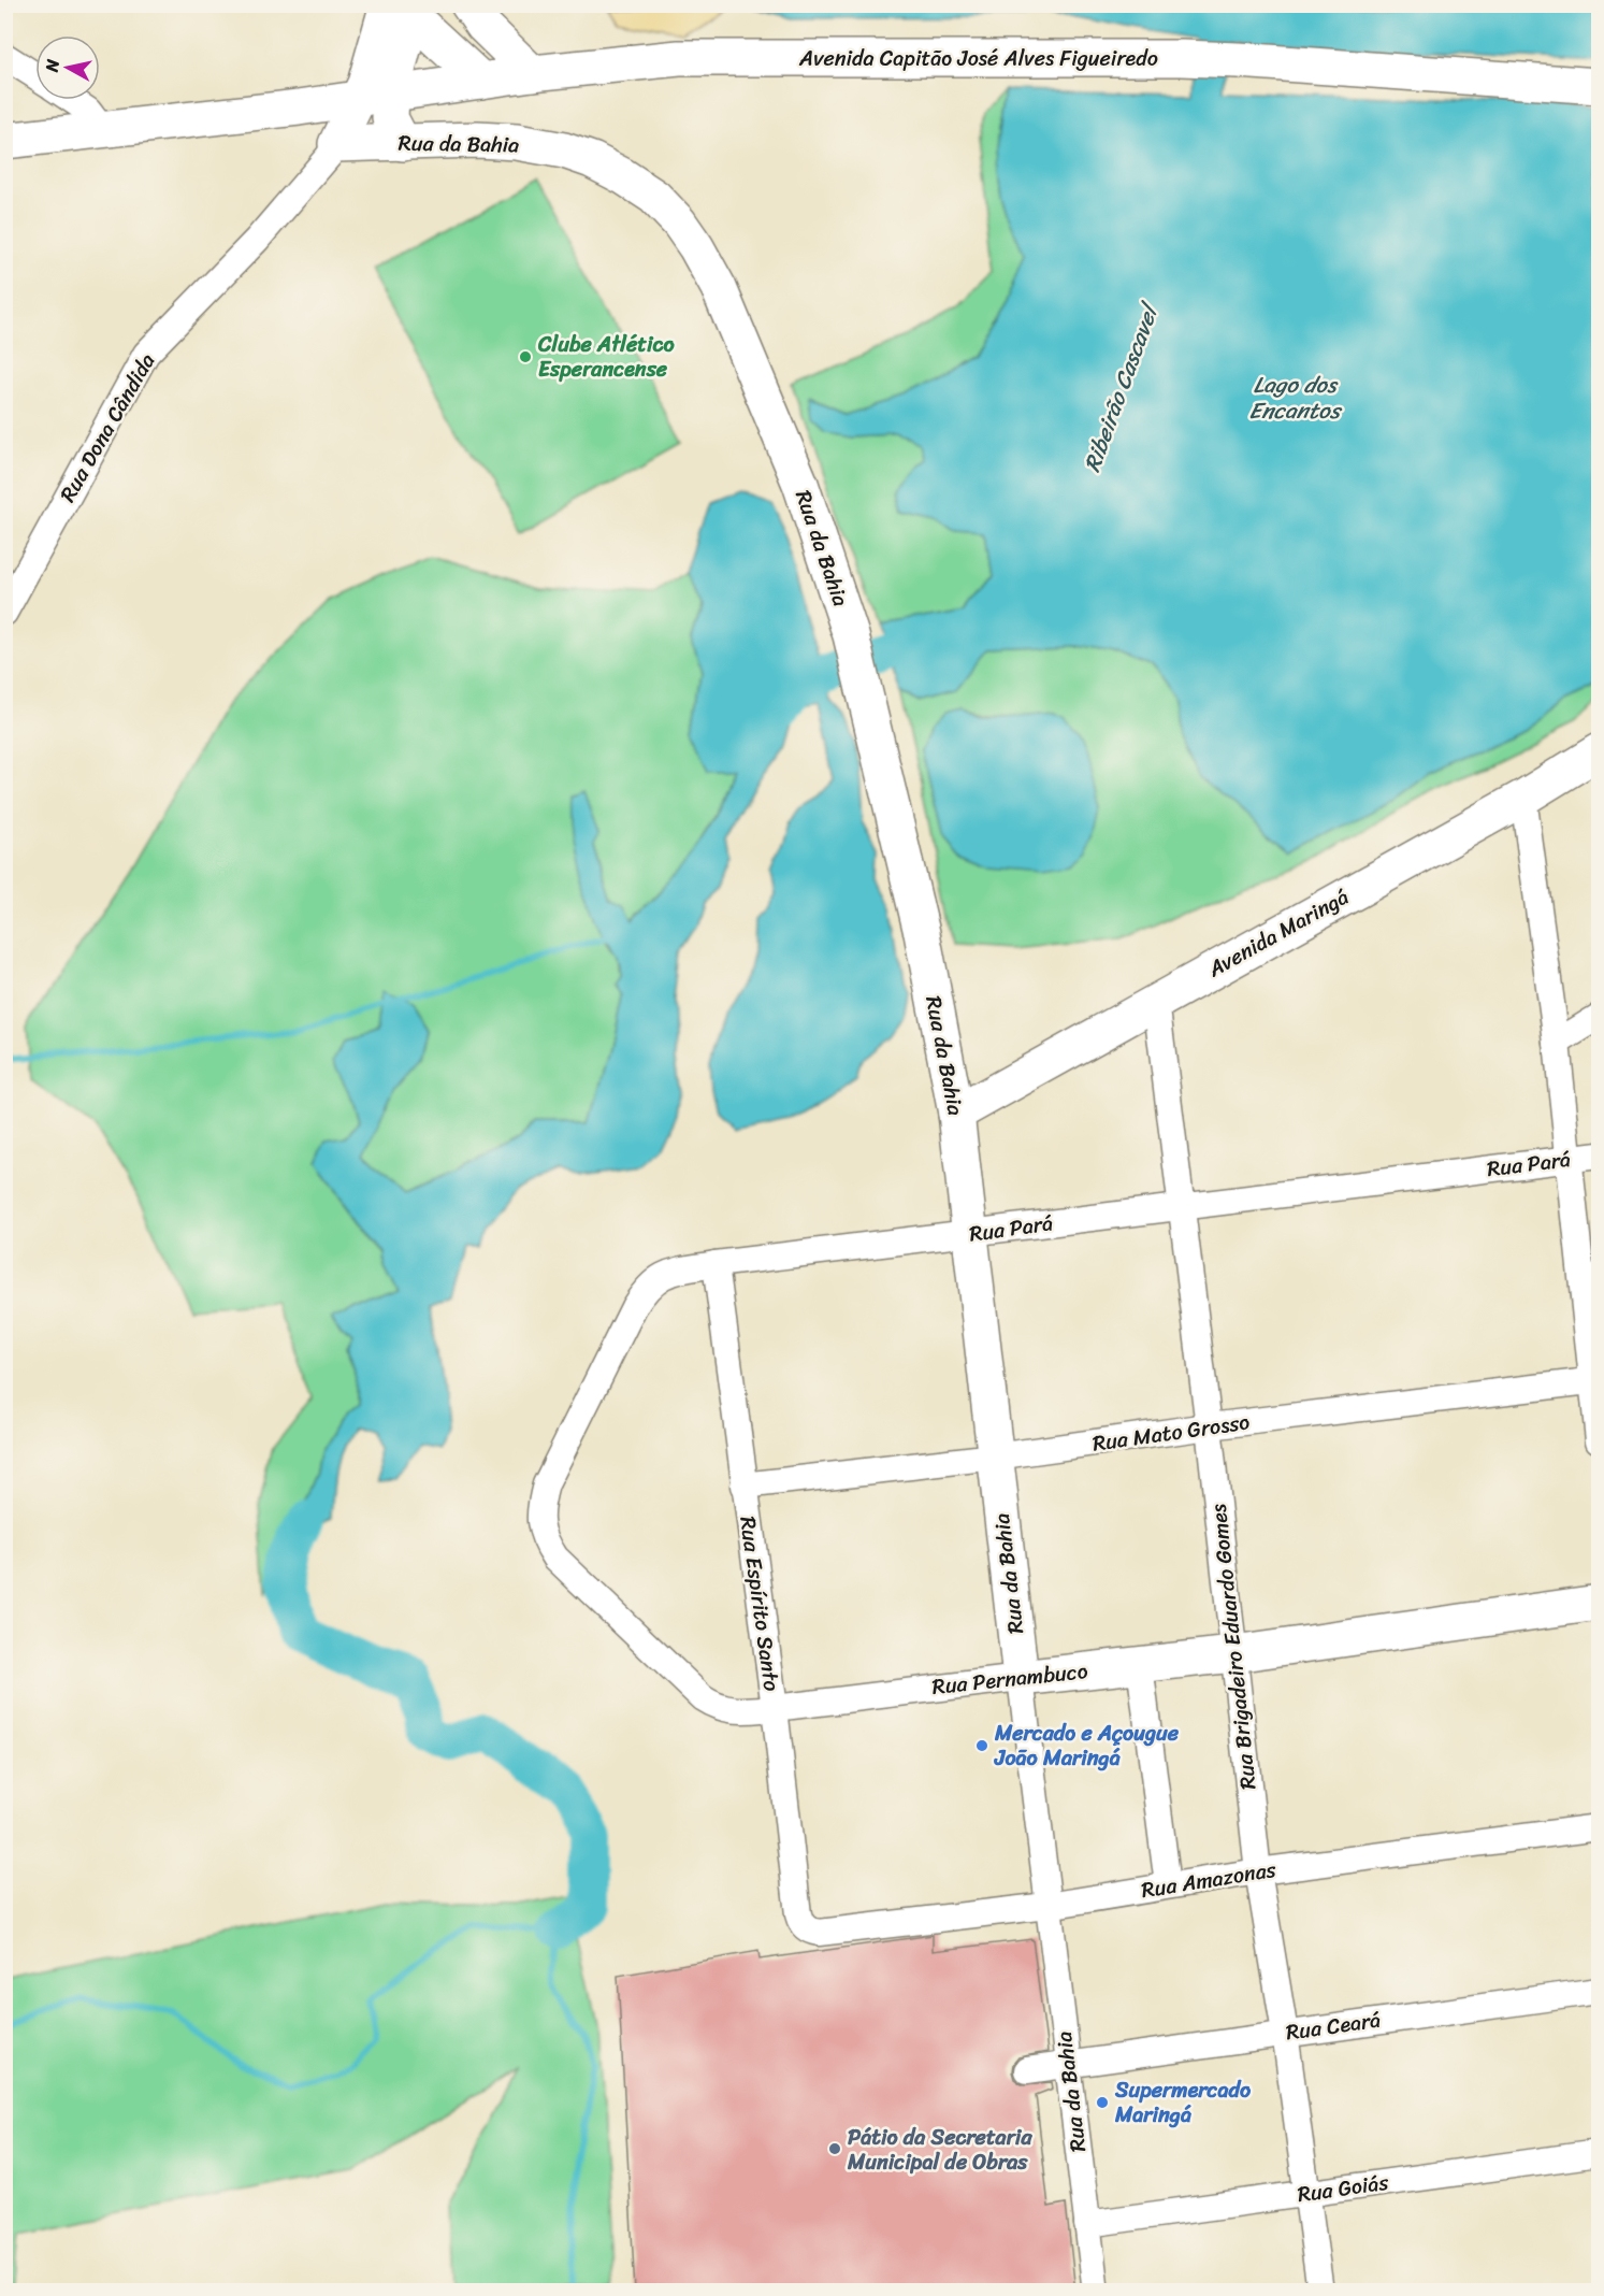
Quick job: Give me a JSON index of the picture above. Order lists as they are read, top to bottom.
{
  "streets": {
    "street": [
      "Avenida Capitão José Alves Figueiredo",
      "Rua da Bahia",
      "Rua Dona Cândida",
      "Avenida Maringá",
      "Rua Pará",
      "Rua Mato Grosso",
      "Rua Espírito Santo",
      "Rua Brigadeiro Eduardo Gomes",
      "Rua Pernambuco",
      "Rua Amazonas",
      "Rua Ceará",
      "Rua Goiás"
    ]
  },
  "crossings": [
    ["Rua da Bahia", "Rua Dona Cândida"],
    ["Rua da Bahia", "Avenida Maringá"],
    ["Rua da Bahia", "Rua Pará"],
    ["Rua da Bahia", "Rua Mato Grosso"],
    ["Rua da Bahia", "Rua Pernambuco"],
    ["Rua da Bahia", "Rua Amazonas"],
    ["Rua da Bahia", "Rua Ceará"],
    ["Rua da Bahia", "Rua Goiás"],
    ["Avenida Maringá", "Rua Brigadeiro Eduardo Gomes"],
    ["Rua Pará", "Rua Espírito Santo"],
    ["Rua Pará", "Rua Brigadeiro Eduardo Gomes"],
    ["Rua Pará", "Rua Pernambuco"],
    ["Rua Mato Grosso", "Rua Espírito Santo"],
    ["Rua Mato Grosso", "Rua Brigadeiro Eduardo Gomes"],
    ["Rua Espírito Santo", "Rua Pernambuco"],
    ["Rua Espírito Santo", "Rua Amazonas"],
    ["Rua Brigadeiro Eduardo Gomes", "Rua Pernambuco"],
    ["Rua Brigadeiro Eduardo Gomes", "Rua Amazonas"],
    ["Rua Brigadeiro Eduardo Gomes", "Rua Ceará"],
    ["Rua Brigadeiro Eduardo Gomes", "Rua Goiás"]
  ],
  "water": ["Lago dos Encantos", "Ribeirão Cascavel"],
  "places": [
    "Clube Atlético Esperancense",
    "Mercado e Açougue João Maringá",
    "Supermercado Maringá",
    "Pátio da Secretaria Municipal de Obras"
  ],
  "north": "left"
}
